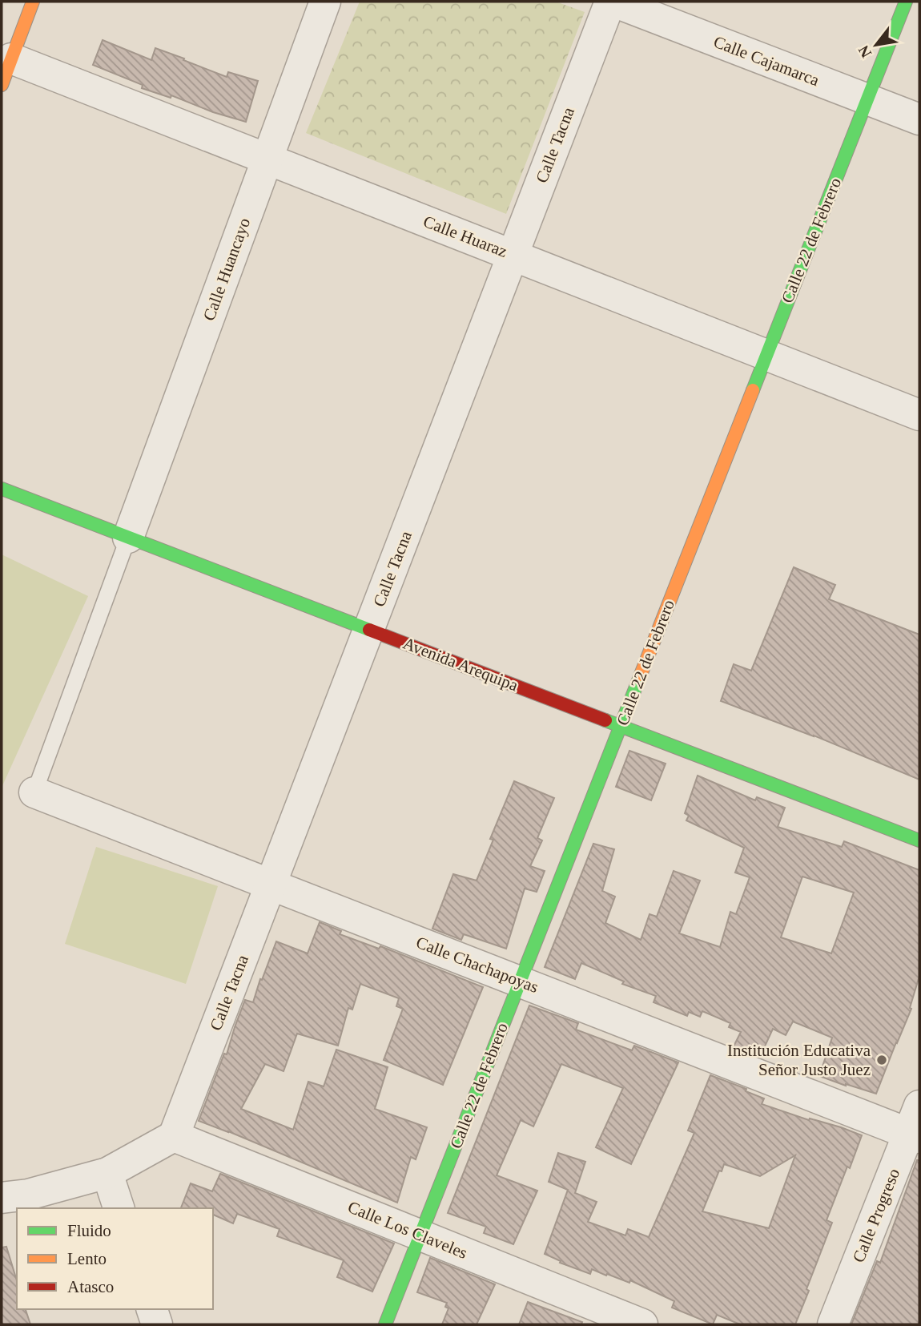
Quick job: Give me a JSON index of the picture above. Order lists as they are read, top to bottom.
{
  "streets": {
    "street": [
      "Calle Cajamarca",
      "Calle Tacna",
      "Calle Huaraz",
      "Calle 22 de Febrero",
      "Calle Huancayo",
      "Avenida Arequipa",
      "Calle Chachapoyas",
      "Calle Progreso",
      "Calle Los Claveles"
    ]
  },
  "crossings": [
    ["Calle Cajamarca", "Calle Tacna"],
    ["Calle Cajamarca", "Calle 22 de Febrero"],
    ["Calle Tacna", "Calle Huaraz"],
    ["Calle Tacna", "Avenida Arequipa"],
    ["Calle Tacna", "Calle Chachapoyas"],
    ["Calle Tacna", "Calle Los Claveles"],
    ["Calle Huaraz", "Calle 22 de Febrero"],
    ["Calle Huaraz", "Calle Huancayo"],
    ["Calle 22 de Febrero", "Avenida Arequipa"],
    ["Calle 22 de Febrero", "Calle Chachapoyas"],
    ["Calle 22 de Febrero", "Calle Los Claveles"],
    ["Calle Huancayo", "Avenida Arequipa"],
    ["Calle Chachapoyas", "Calle Progreso"]
  ],
  "places": ["Institución Educativa Señor Justo Juez"],
  "legend": ["Fluido", "Lento", "Atasco"],
  "north": "bottom left"
}
